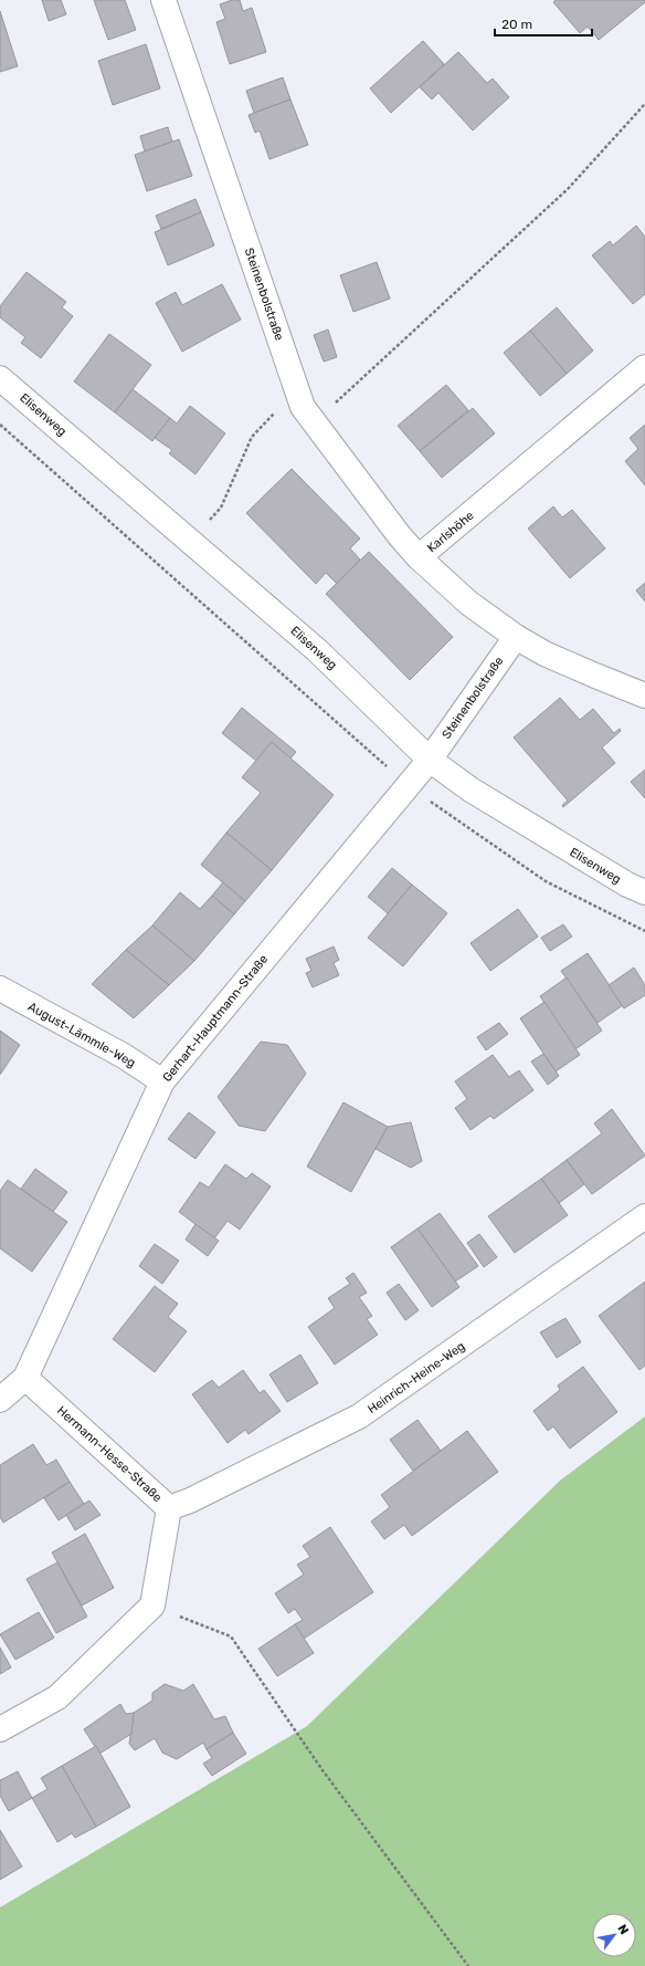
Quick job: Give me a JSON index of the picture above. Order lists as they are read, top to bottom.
{
  "streets": {
    "street": [
      "Steinenbolstraße",
      "Elisenweg",
      "Karlshöhe",
      "Gerhart-Hauptmann-Straße",
      "August-Lämmle-Weg",
      "Heinrich-Heine-Weg",
      "Hermann-Hesse-Straße"
    ]
  },
  "crossings": [
    ["Steinenbolstraße", "Elisenweg"],
    ["Steinenbolstraße", "Karlshöhe"],
    ["Steinenbolstraße", "Gerhart-Hauptmann-Straße"],
    ["Elisenweg", "Gerhart-Hauptmann-Straße"],
    ["Gerhart-Hauptmann-Straße", "August-Lämmle-Weg"],
    ["Gerhart-Hauptmann-Straße", "Hermann-Hesse-Straße"],
    ["Heinrich-Heine-Weg", "Hermann-Hesse-Straße"]
  ],
  "scale_bar": "20 m",
  "north": "top right"
}
